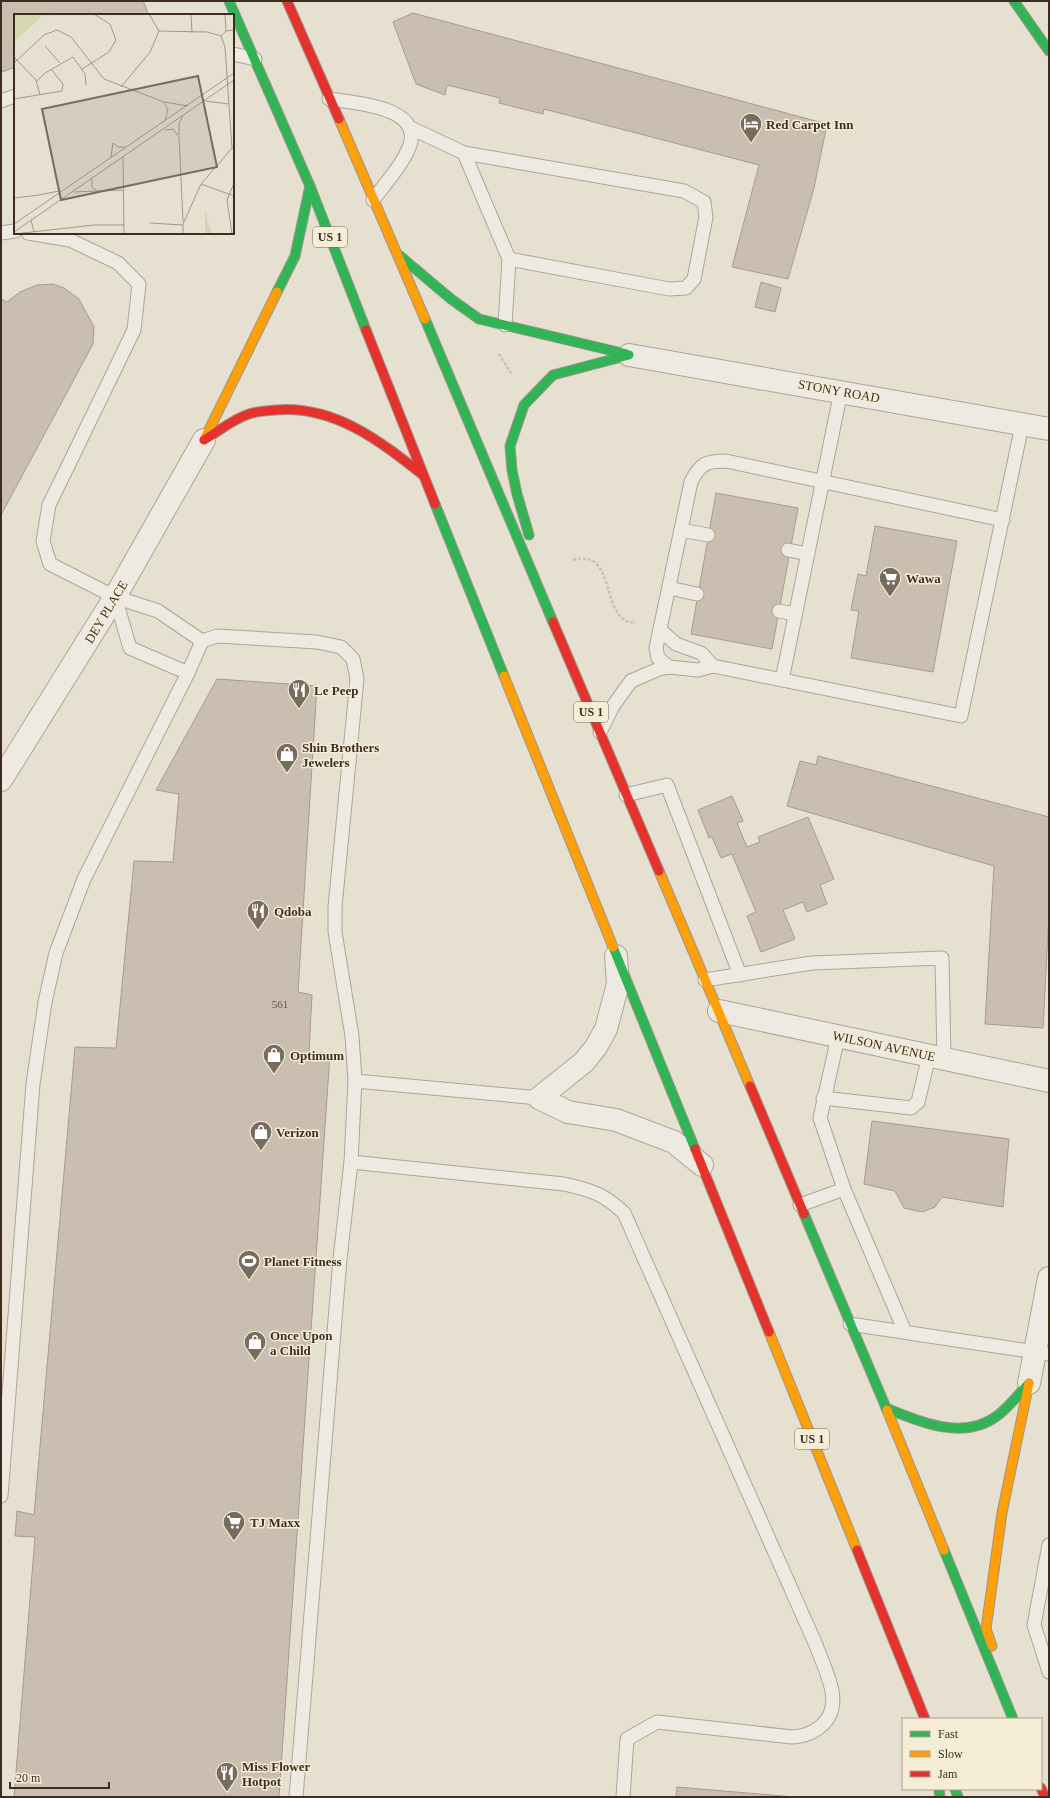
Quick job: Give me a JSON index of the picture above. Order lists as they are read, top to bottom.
{
  "streets": {
    "main road": ["US 1"],
    "street": ["STONY ROAD", "DEY PLACE", "WILSON AVENUE"]
  },
  "crossings": [
    ["US 1", "WILSON AVENUE"]
  ],
  "places": {
    "hotel": ["Red Carpet Inn"],
    "supermarket": ["Wawa", "TJ Maxx"],
    "restaurant": ["Le Peep", "Qdoba", "Miss Flower Hotpot"],
    "shop": [
      "Shin Brothers Jewelers",
      "Optimum",
      "Verizon",
      "Once Upon a Child"
    ],
    "sports": ["Planet Fitness"]
  },
  "house_numbers": ["561"],
  "legend": ["Fast", "Slow", "Jam"],
  "scale_bar": "20 m"
}
